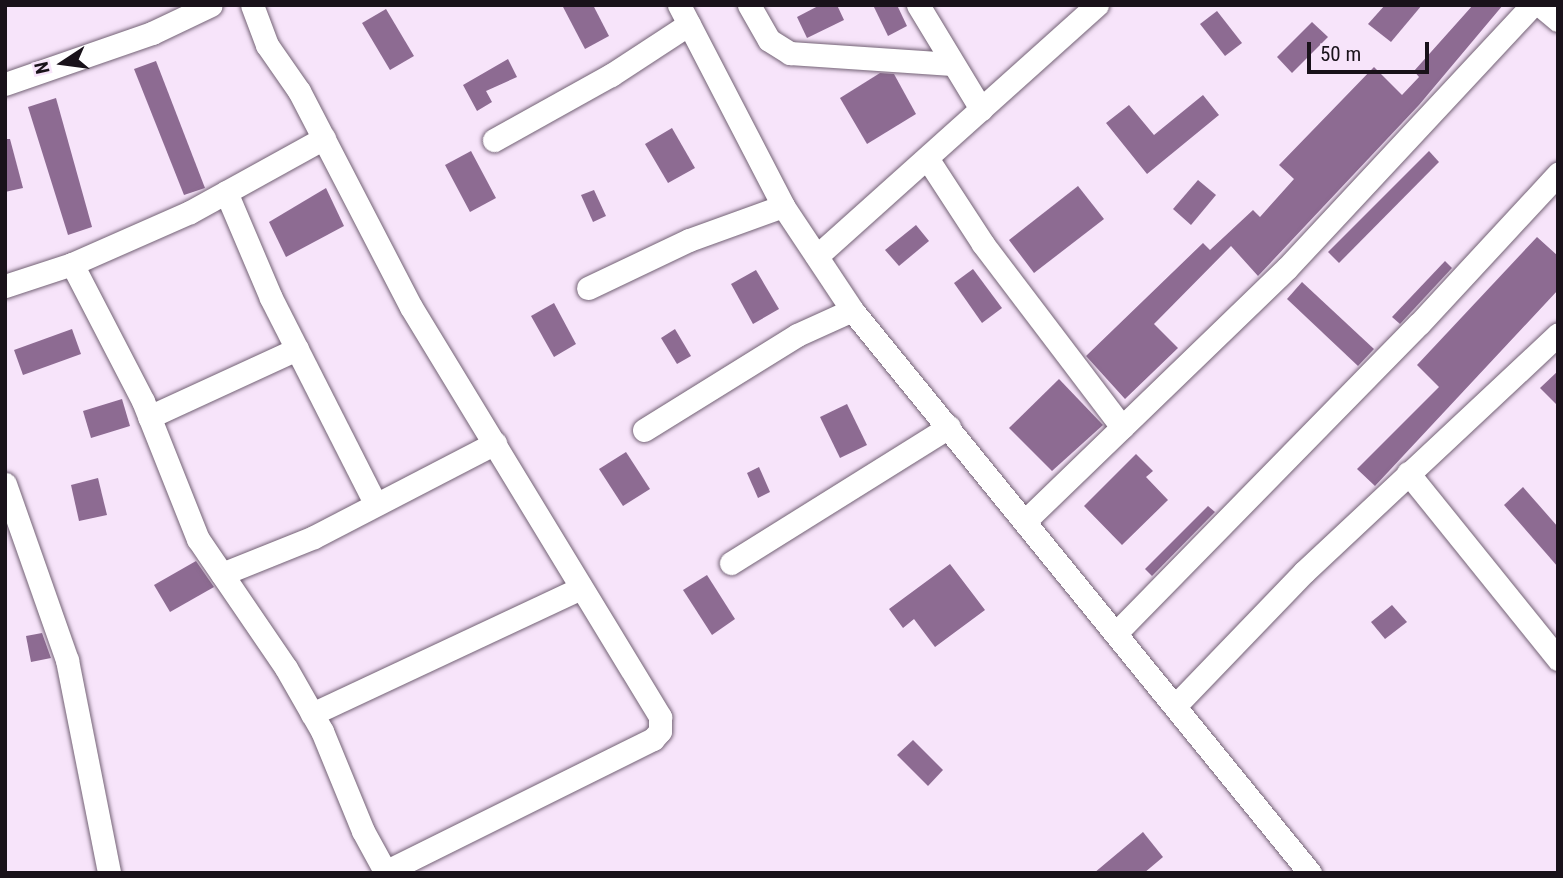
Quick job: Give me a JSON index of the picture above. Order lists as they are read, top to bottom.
{
  "scale_bar": "50 m",
  "north": "left"
}
